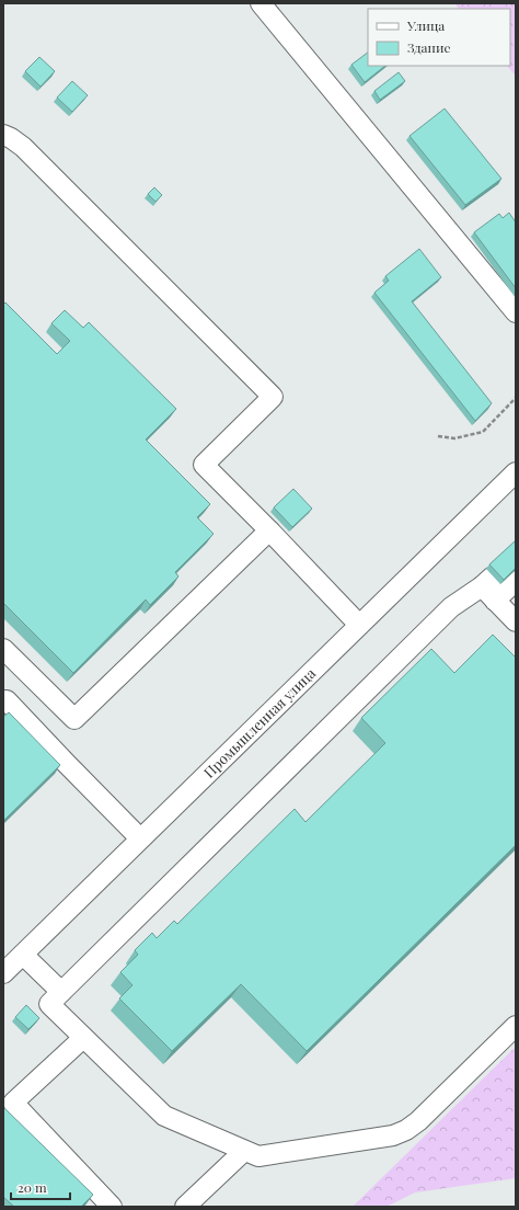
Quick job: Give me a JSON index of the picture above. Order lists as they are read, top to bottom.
{
  "streets": {
    "street": ["Промышленная улица"]
  },
  "legend": ["Улица", "Здание"],
  "scale_bar": "20 m"
}
